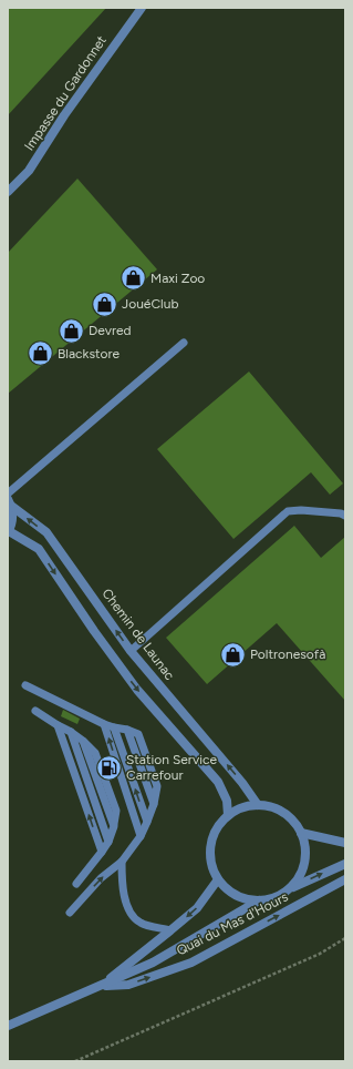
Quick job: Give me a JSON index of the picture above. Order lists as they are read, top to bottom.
{
  "streets": {
    "street": ["Impasse du Gardonnet", "Chemin de Launac", "Quai du Mas d'Hours"]
  },
  "crossings": [
    ["Chemin de Launac", "Quai du Mas d'Hours"]
  ],
  "places": {
    "shop": [
      "Maxi Zoo",
      "JouéClub",
      "Devred",
      "Blackstore",
      "Poltronesofà"
    ],
    "fuel station": ["Station Service Carrefour"]
  }
}
